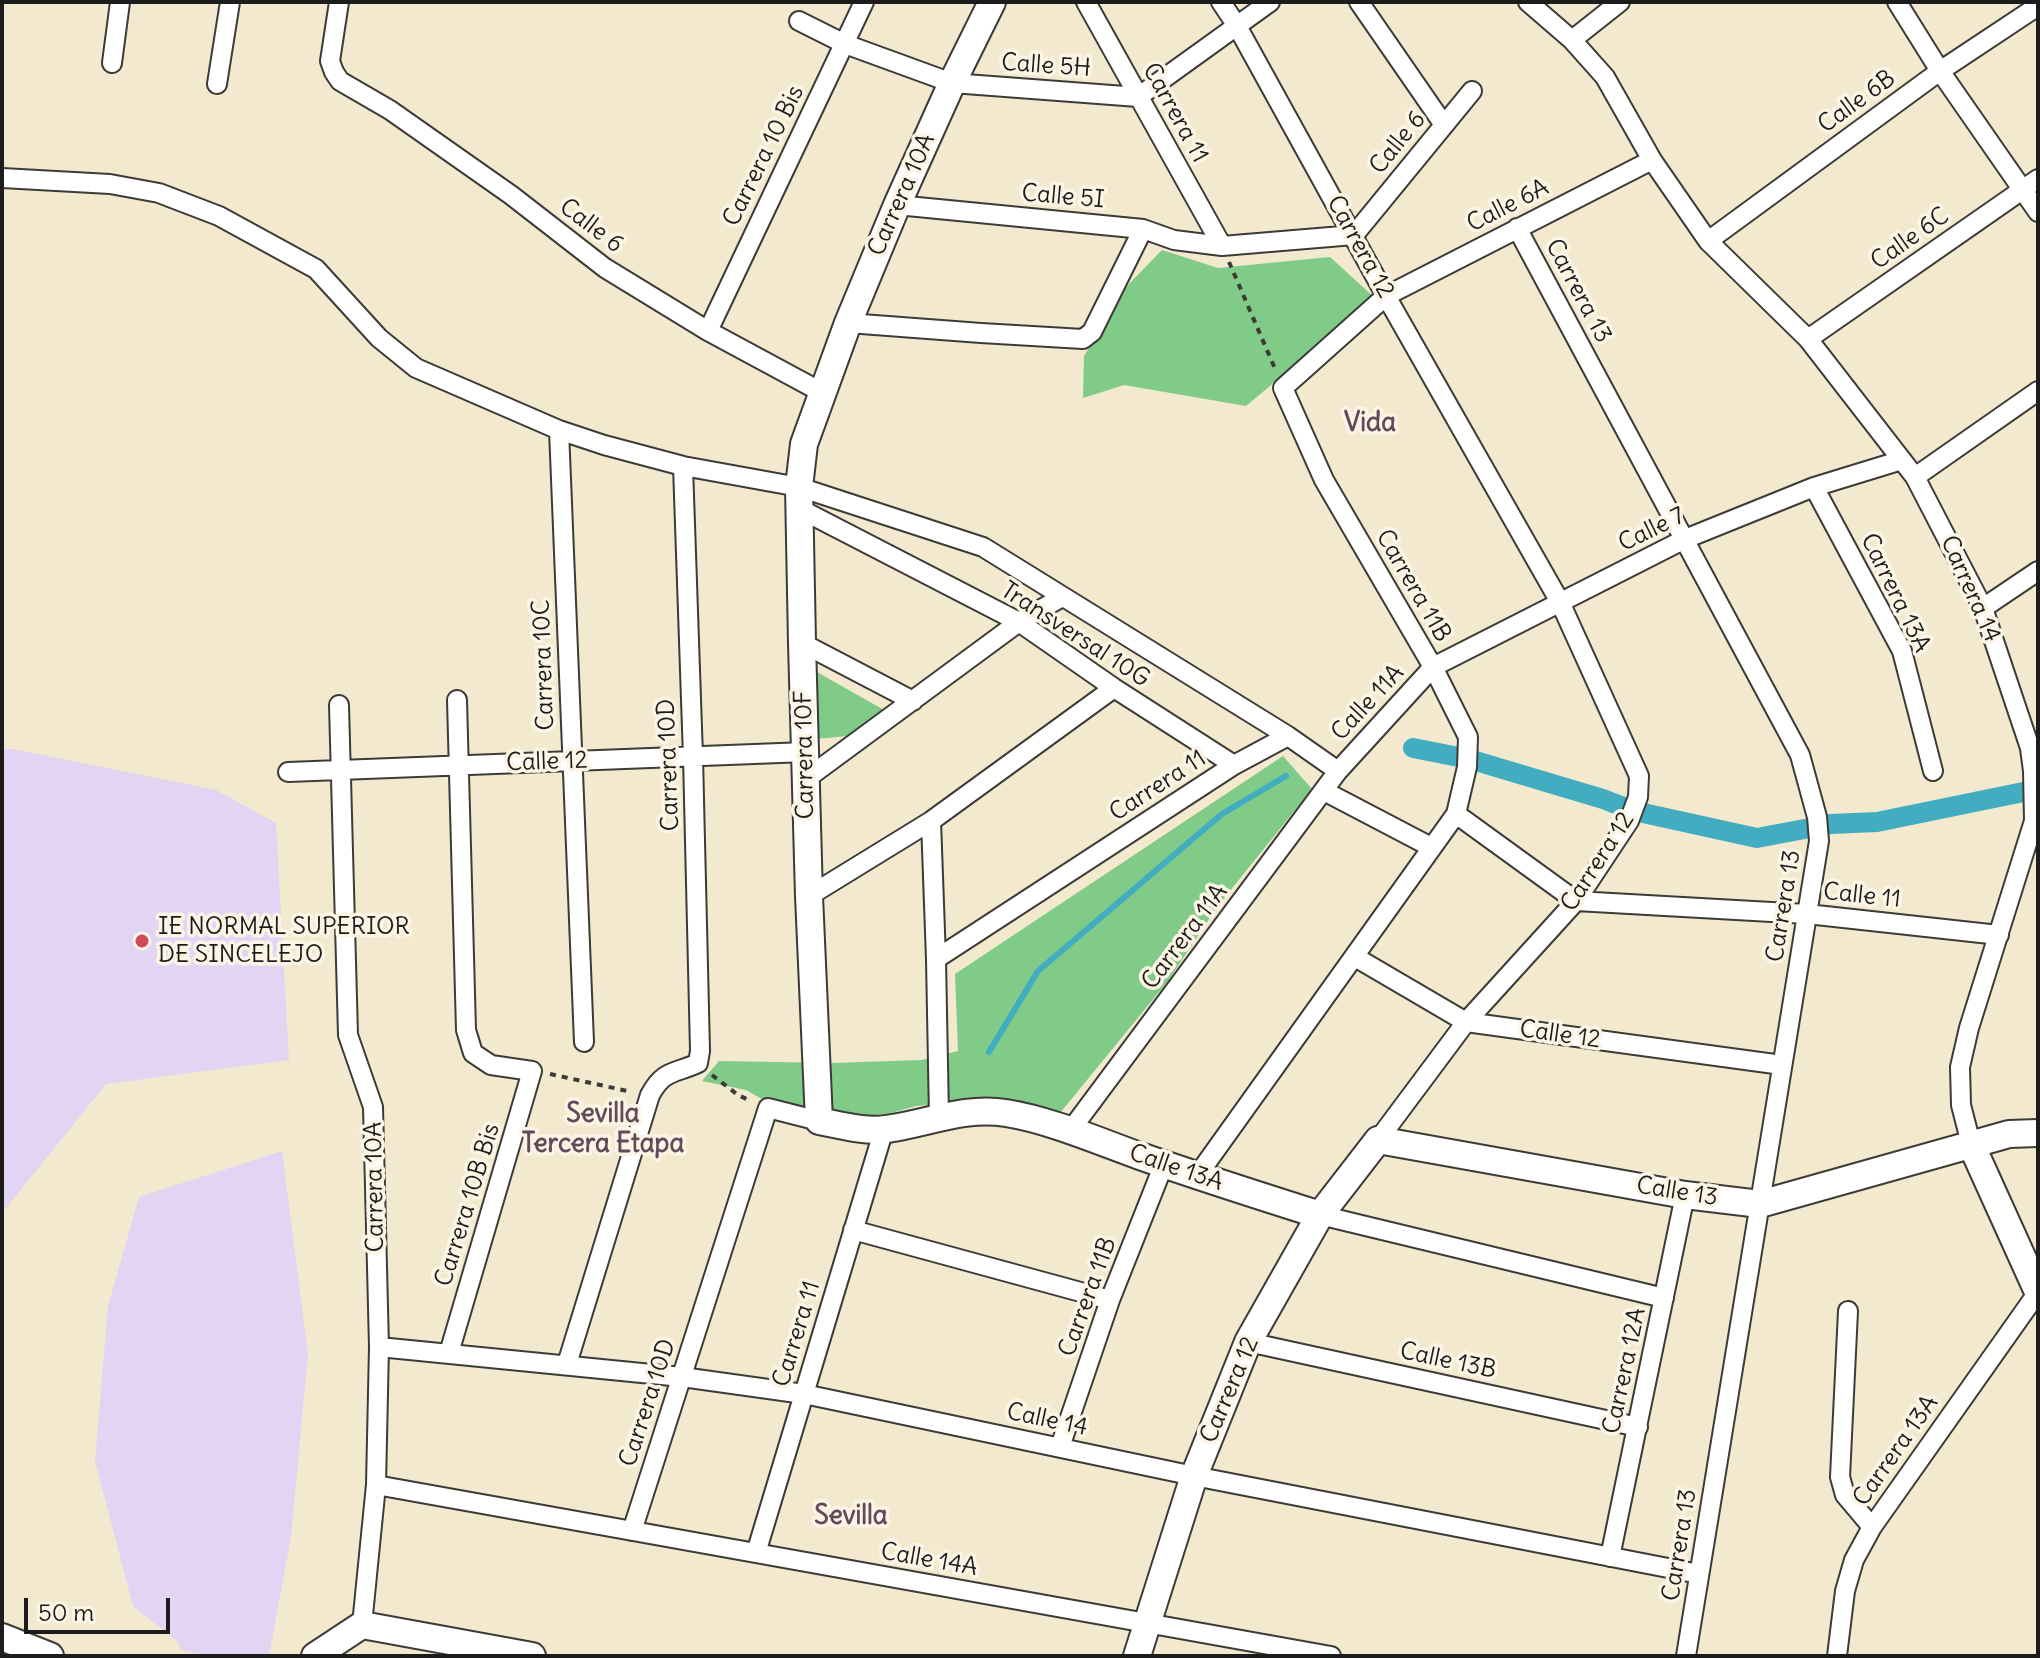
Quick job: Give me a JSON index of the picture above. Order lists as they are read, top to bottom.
{
  "streets": {
    "street": [
      "Calle 5H",
      "Calle 6B",
      "Carrera 11",
      "Calle 6",
      "Carrera 10 Bis",
      "Carrera 10A",
      "Calle 5I",
      "Calle 6A",
      "Calle 6C",
      "Carrera 12",
      "Carrera 13",
      "Calle 7",
      "Carrera 11B",
      "Carrera 14",
      "Carrera 13A",
      "Transversal 10G",
      "Carrera 10C",
      "Calle 11A",
      "Carrera 10F",
      "Calle 12",
      "Carrera 10D",
      "Calle 11",
      "Carrera 11A",
      "Calle 13A",
      "Calle 13",
      "Carrera 10B Bis",
      "Calle 13B",
      "Carrera 12A",
      "Calle 14",
      "Calle 14A"
    ]
  },
  "crossings": [
    ["Calle 5H", "Carrera 11"],
    ["Calle 5H", "Carrera 10 Bis"],
    ["Calle 5H", "Carrera 10A"],
    ["Calle 6B", "Carrera 14"],
    ["Carrera 11", "Calle 5I"],
    ["Carrera 11", "Transversal 10G"],
    ["Carrera 11", "Calle 13A"],
    ["Carrera 11", "Calle 14"],
    ["Carrera 11", "Calle 14A"],
    ["Calle 6", "Carrera 10 Bis"],
    ["Calle 6", "Carrera 10A"],
    ["Calle 6", "Carrera 12"],
    ["Calle 6", "Carrera 10F"],
    ["Carrera 10A", "Calle 5I"],
    ["Carrera 10A", "Carrera 10F"],
    ["Carrera 10A", "Calle 12"],
    ["Carrera 10A", "Calle 14"],
    ["Carrera 10A", "Calle 14A"],
    ["Calle 6A", "Carrera 12"],
    ["Calle 6A", "Carrera 13"],
    ["Calle 6A", "Carrera 14"],
    ["Calle 6C", "Carrera 14"],
    ["Carrera 12", "Calle 7"],
    ["Carrera 12", "Calle 12"],
    ["Carrera 12", "Calle 11"],
    ["Carrera 12", "Calle 13A"],
    ["Carrera 12", "Calle 13"],
    ["Carrera 12", "Calle 13B"],
    ["Carrera 12", "Calle 14"],
    ["Carrera 12", "Calle 14A"],
    ["Carrera 13", "Calle 7"],
    ["Carrera 13", "Calle 12"],
    ["Carrera 13", "Calle 11"],
    ["Carrera 13", "Calle 13"],
    ["Carrera 13", "Calle 14"],
    ["Calle 7", "Carrera 11B"],
    ["Calle 7", "Carrera 14"],
    ["Calle 7", "Carrera 13A"],
    ["Calle 7", "Calle 11A"],
    ["Carrera 11B", "Calle 11A"],
    ["Carrera 11B", "Calle 12"],
    ["Carrera 11B", "Calle 13A"],
    ["Carrera 11B", "Calle 14"],
    ["Carrera 14", "Carrera 13A"],
    ["Carrera 14", "Calle 11"],
    ["Carrera 14", "Calle 13"],
    ["Transversal 10G", "Carrera 10F"],
    ["Carrera 10C", "Calle 12"],
    ["Calle 11A", "Carrera 11A"],
    ["Carrera 10F", "Calle 12"],
    ["Carrera 10F", "Calle 13A"],
    ["Calle 12", "Carrera 10D"],
    ["Carrera 10D", "Calle 13A"],
    ["Carrera 10D", "Calle 14"],
    ["Carrera 10D", "Calle 14A"],
    ["Carrera 11A", "Calle 13A"],
    ["Calle 13A", "Carrera 12A"],
    ["Calle 13", "Carrera 12A"],
    ["Carrera 10B Bis", "Calle 14"],
    ["Calle 13B", "Carrera 12A"],
    ["Carrera 12A", "Calle 14"]
  ],
  "districts": ["Vida", "Sevilla Tercera Etapa", "Sevilla"],
  "places": ["IE NORMAL SUPERIOR DE SINCELEJO"],
  "scale_bar": "50 m"
}
